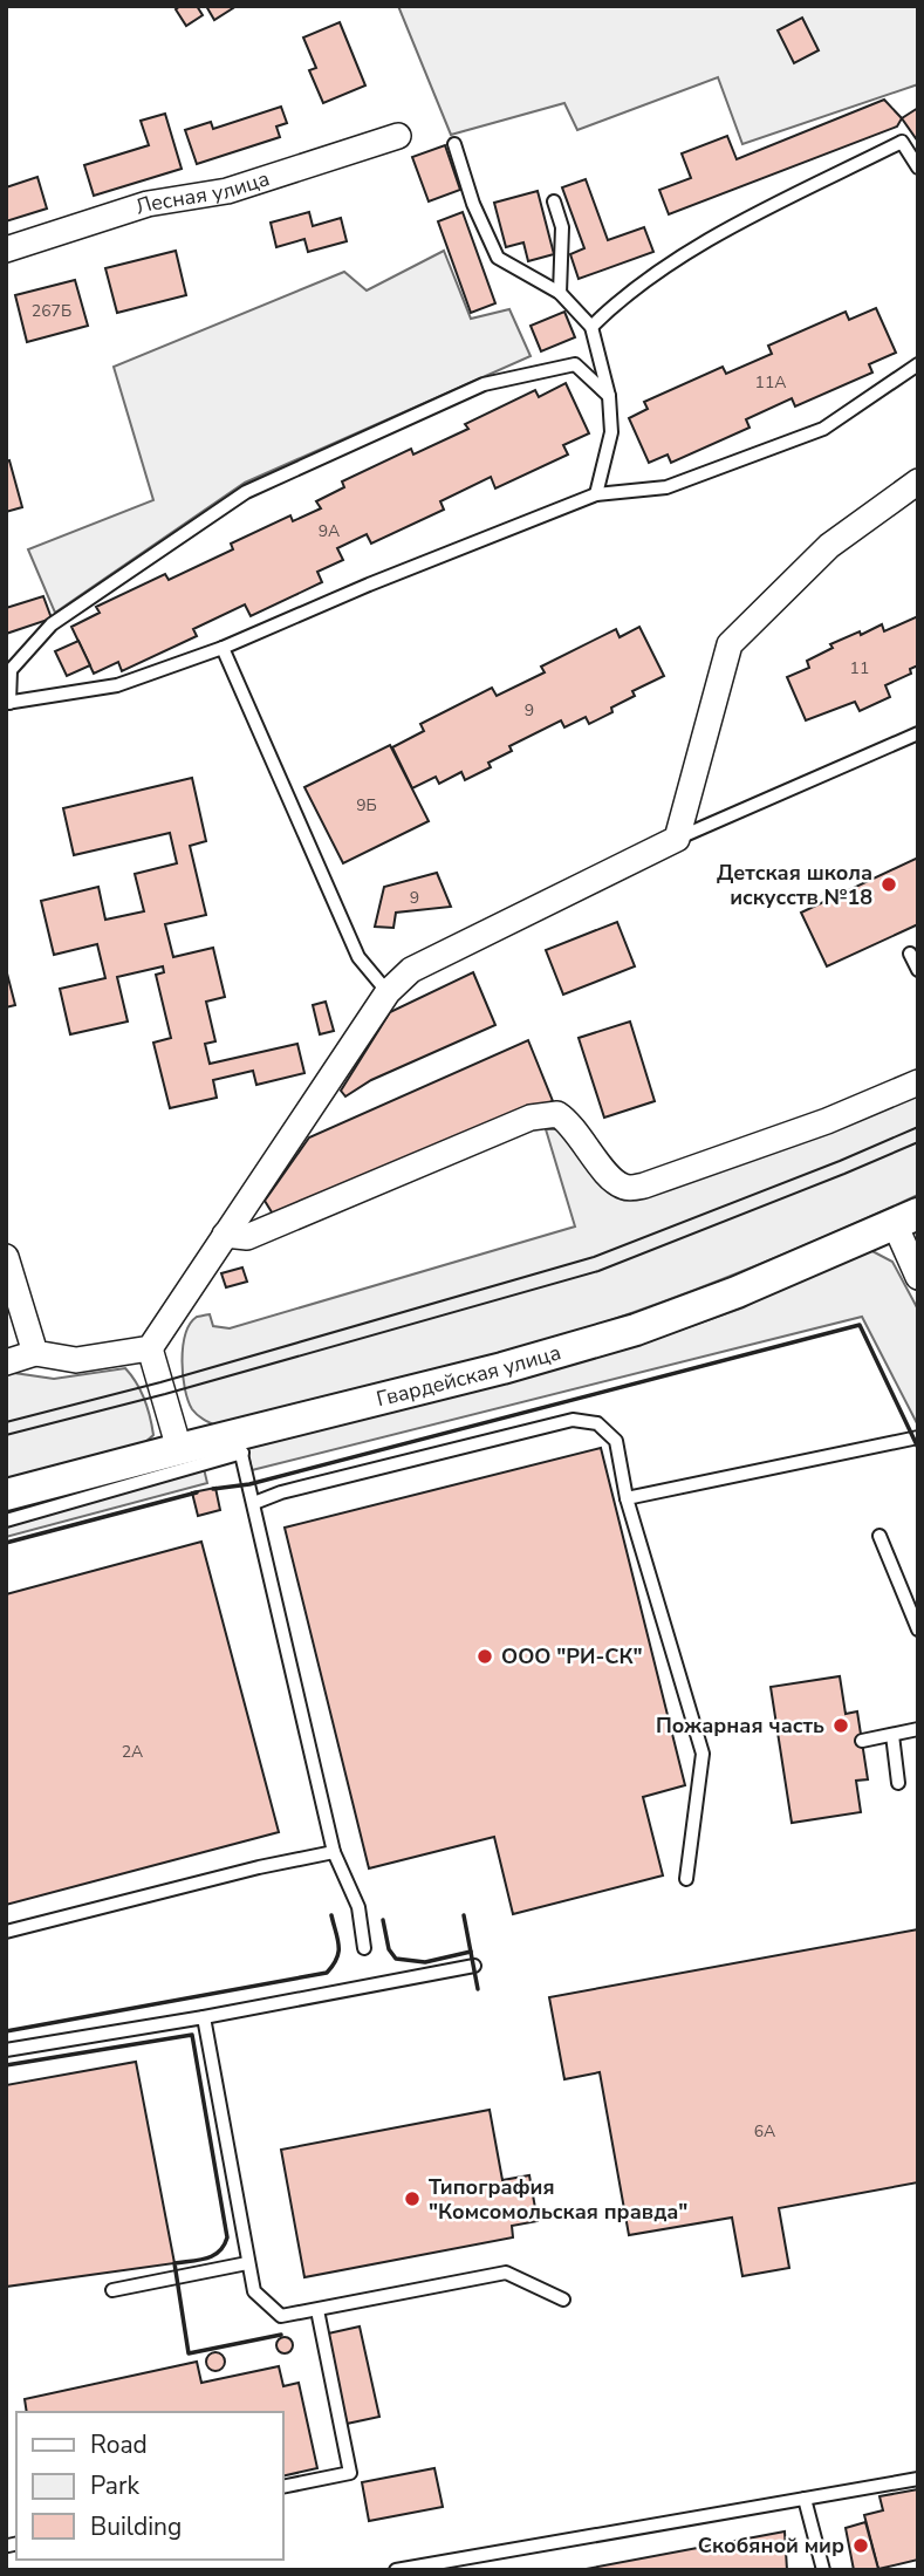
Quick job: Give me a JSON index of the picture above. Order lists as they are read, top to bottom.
{
  "streets": {
    "street": ["Лесная улица", "Гвардейская улица"]
  },
  "places": [
    "Детская школа искусств №18",
    "ООО \"РИ-СК\"",
    "Пожарная часть",
    "Типография \"Комсомольская правда\"",
    "Скобяной мир"
  ],
  "house_numbers": [
    "267Б",
    "11А",
    "9А",
    "11",
    "9",
    "9Б",
    "9",
    "2А",
    "6А"
  ],
  "legend": ["Road", "Park", "Building"]
}
